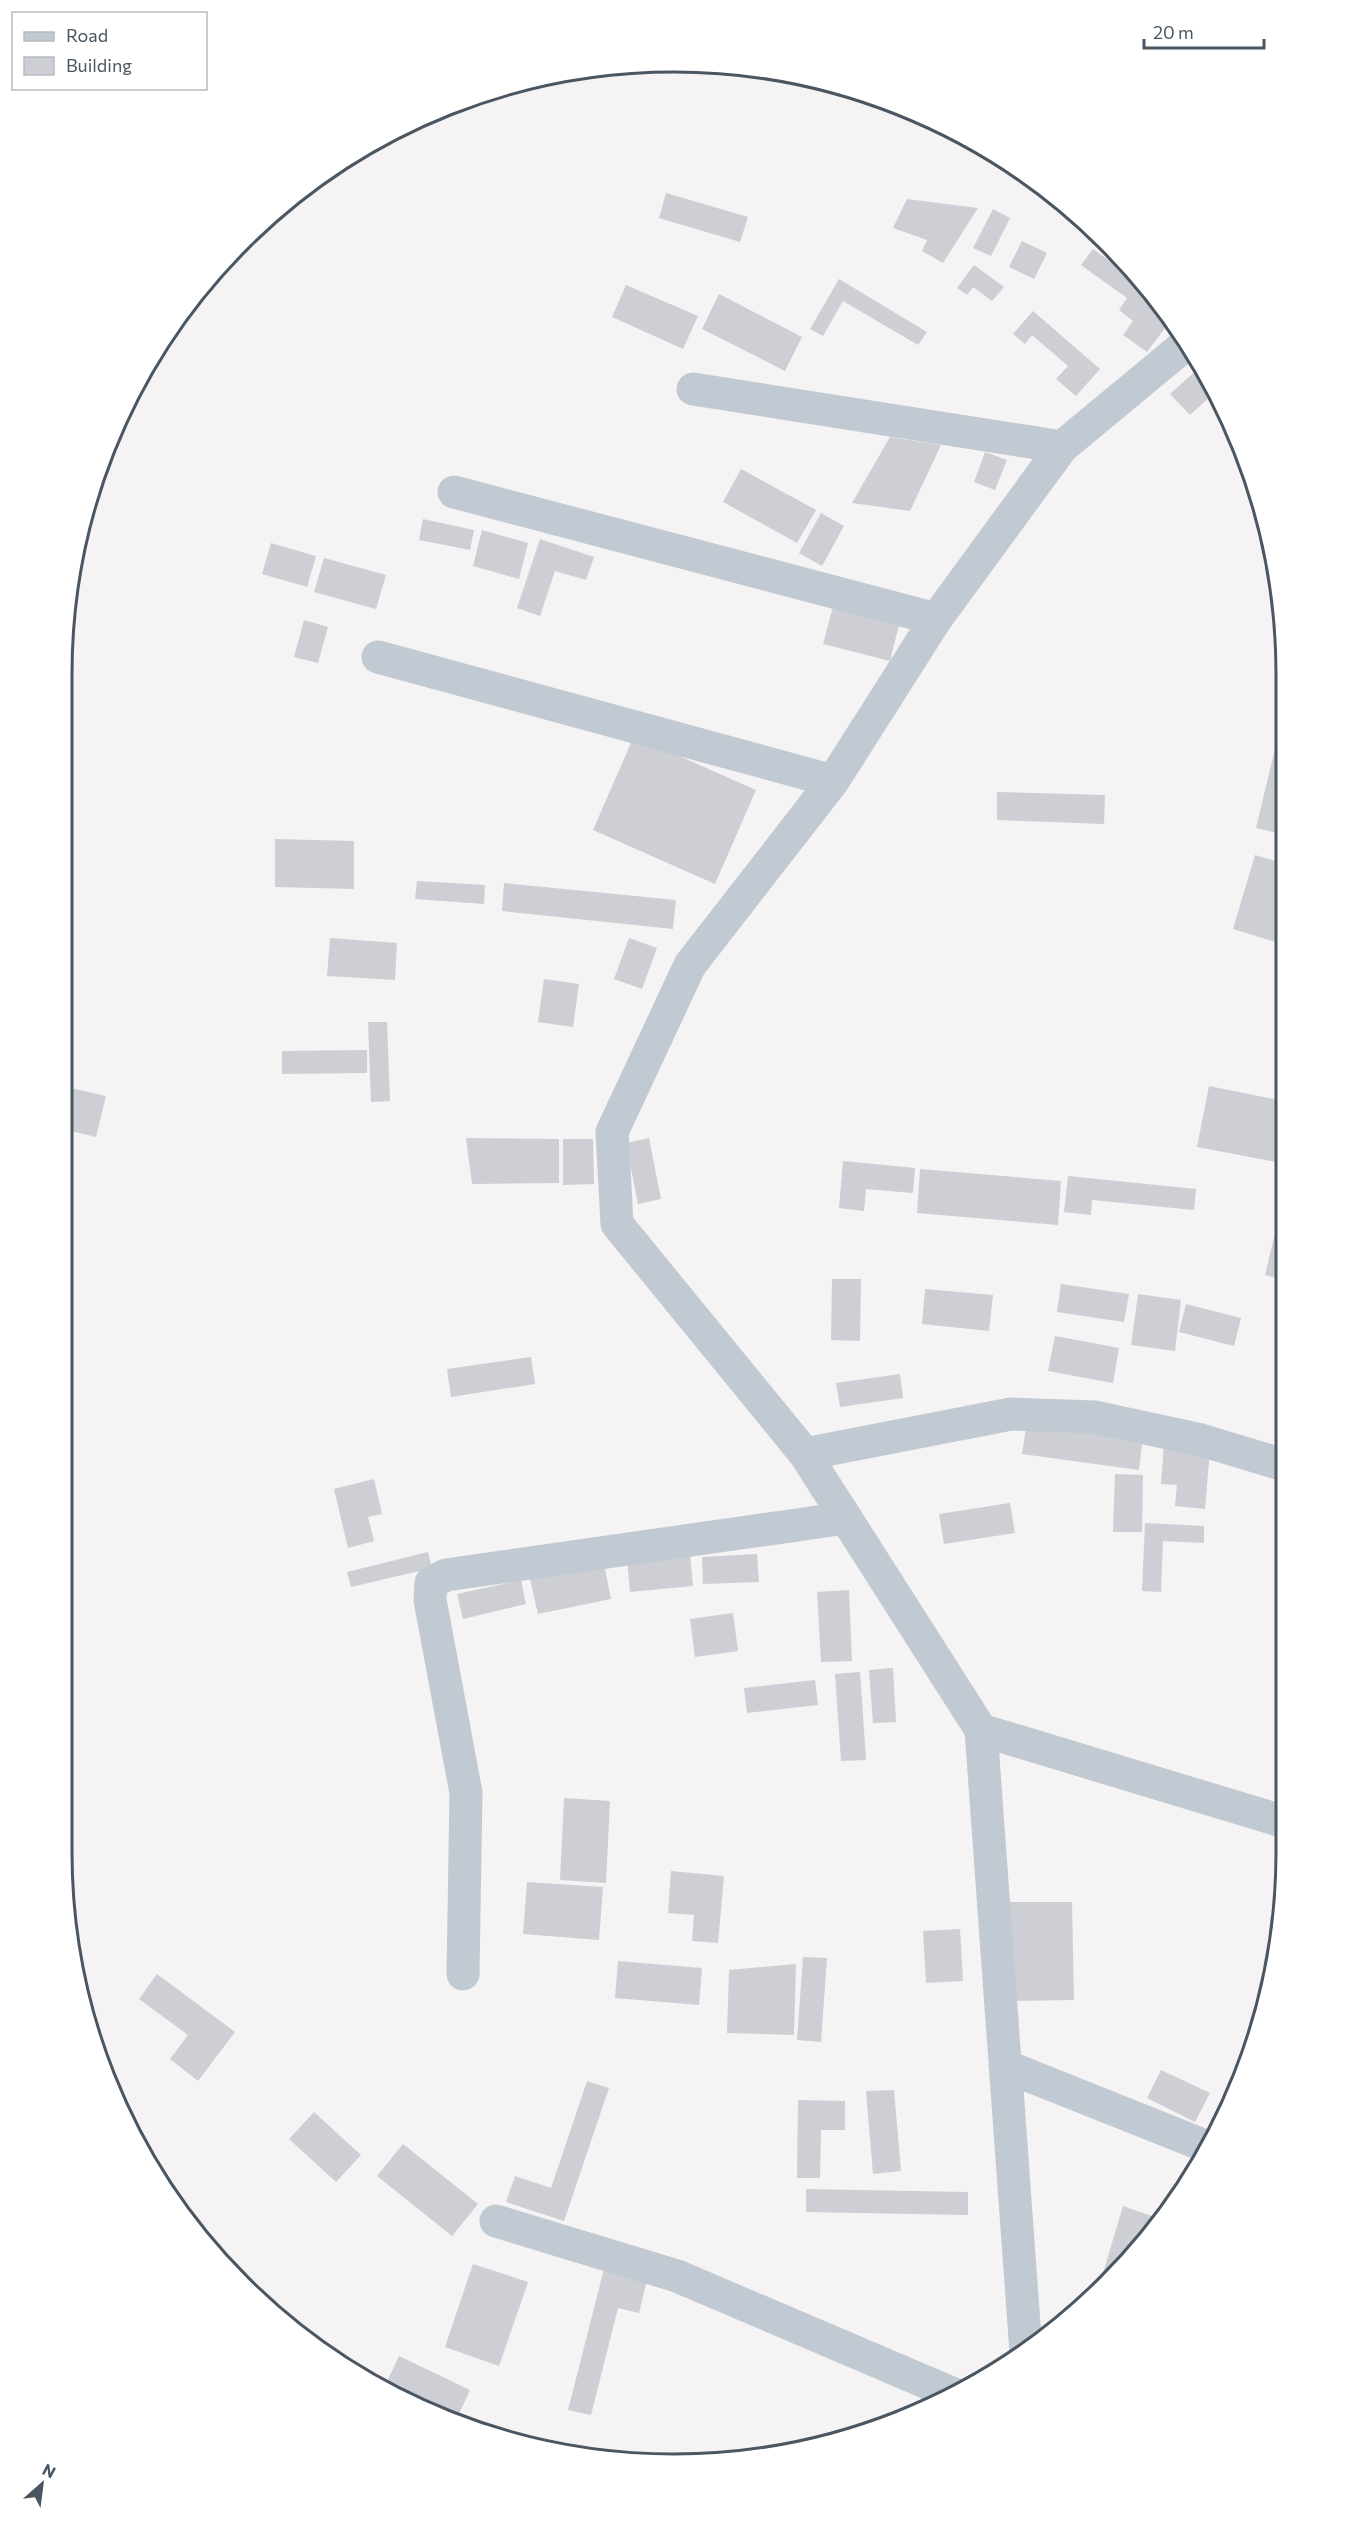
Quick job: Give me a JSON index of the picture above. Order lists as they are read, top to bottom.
{
  "legend": ["Road", "Building"],
  "scale_bar": "20 m",
  "north": "top right"
}
